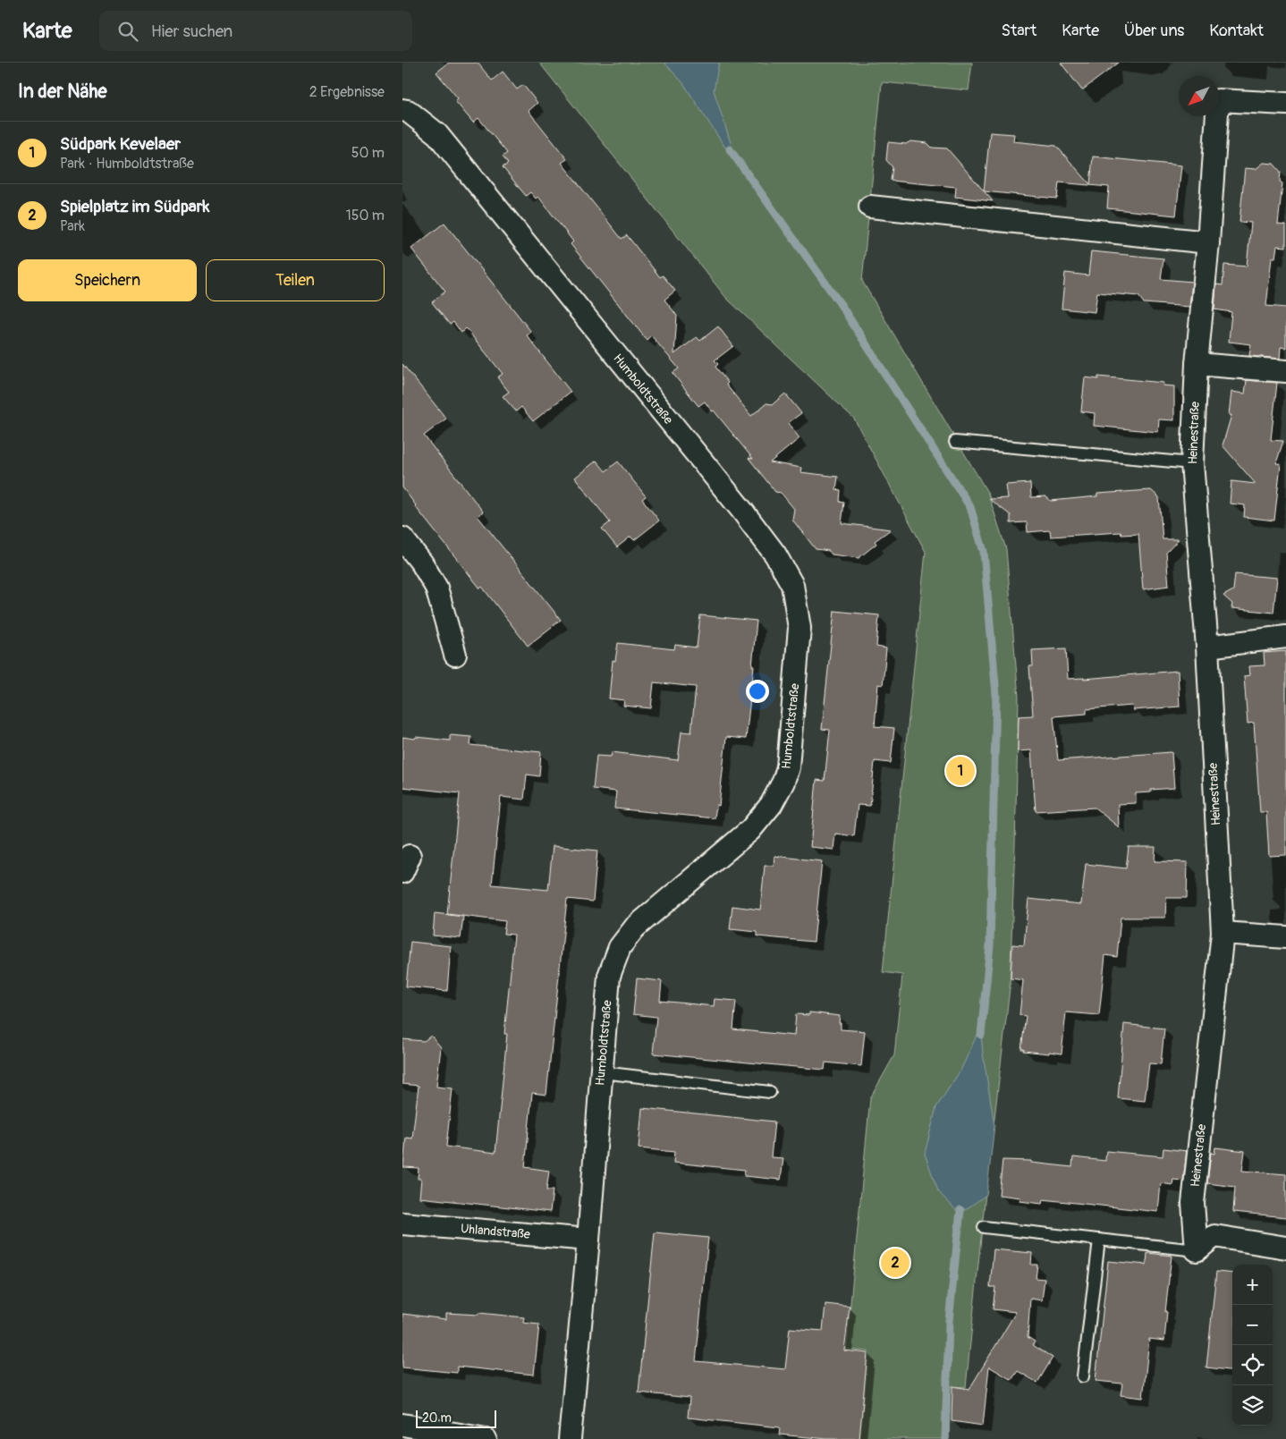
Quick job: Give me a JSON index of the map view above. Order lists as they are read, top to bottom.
{
  "streets": {
    "street": ["Humboldtstraße", "Heinestraße", "Uhlandstraße"]
  },
  "crossings": [
    ["Humboldtstraße", "Uhlandstraße"]
  ],
  "scale_bar": "20 m",
  "north": "bottom left",
  "page": {
    "header": "Karte",
    "search": "Hier suchen",
    "nav": [
      "Start",
      "Karte",
      "Über uns",
      "Kontakt"
    ],
    "heading": ["In der Nähe", "2 Ergebnisse"],
    "list": [
      {
        "mark": "1",
        "name": "Südpark Kevelaer",
        "note": "Park · Humboldtstraße",
        "value": "50 m"
      },
      {
        "mark": "2",
        "name": "Spielplatz im Südpark",
        "note": "Park",
        "value": "150 m"
      }
    ],
    "buttons": ["Speichern", "Teilen"],
    "pins": ["1", "2"],
    "map_buttons": ["+", "−"],
    "scale": "20 m"
  }
}
